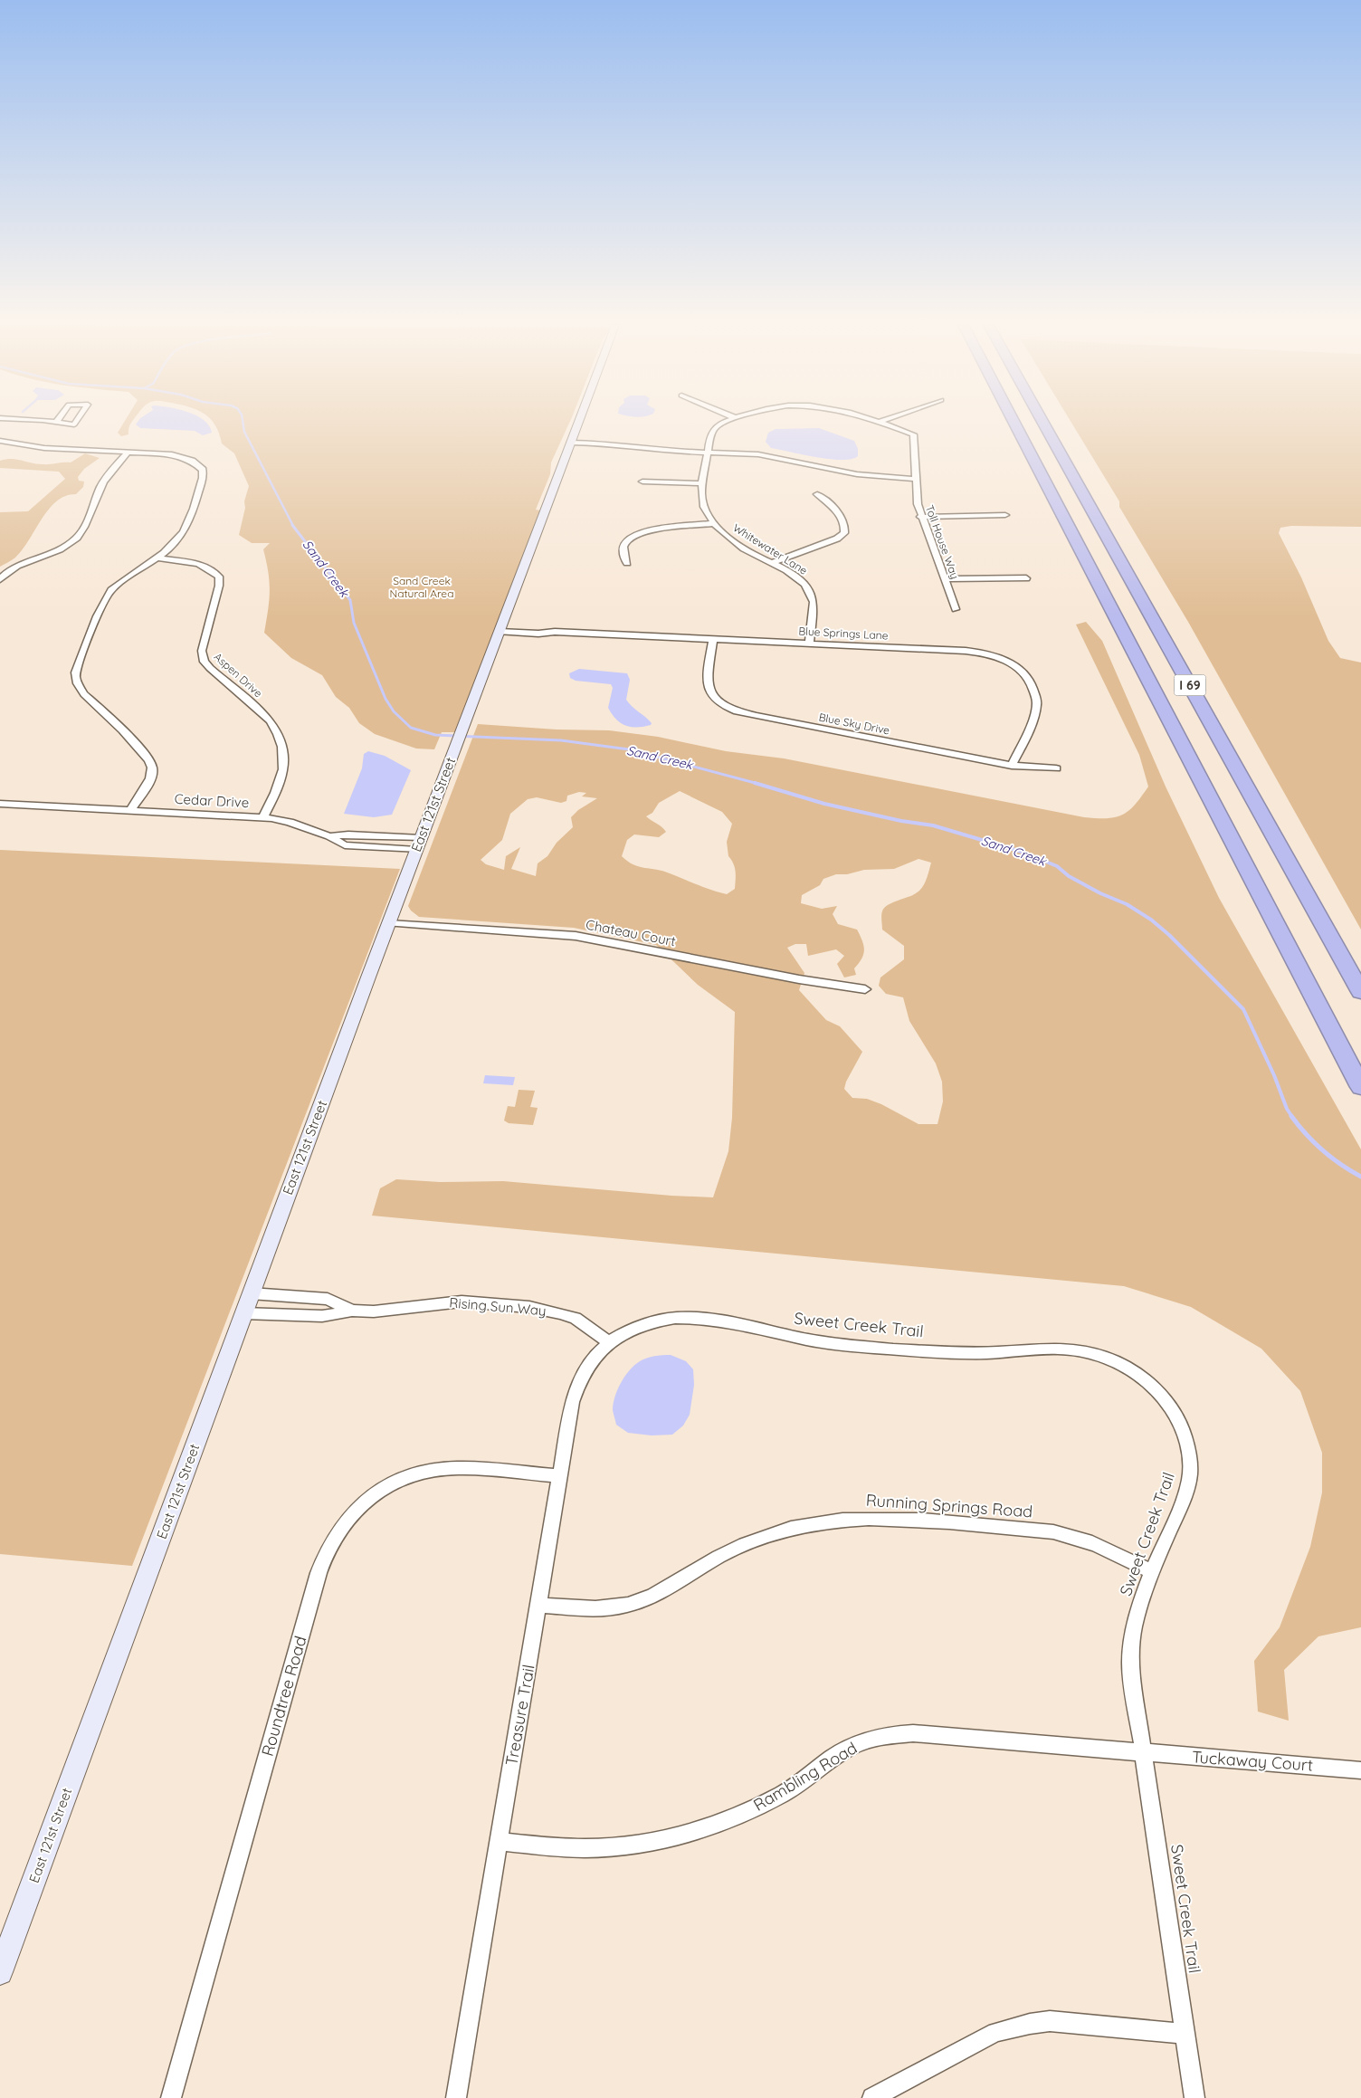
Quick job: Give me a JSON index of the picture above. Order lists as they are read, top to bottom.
{
  "streets": {
    "highway": ["I 69"],
    "street": [
      "Toll House Way",
      "Whitewater Lane",
      "Blue Springs Lane",
      "Aspen Drive",
      "Blue Sky Drive",
      "Cedar Drive",
      "East 121st Street",
      "Chateau Court",
      "Rising Sun Way",
      "Sweet Creek Trail",
      "Running Springs Road",
      "Roundtree Road",
      "Treasure Trail",
      "Tuckaway Court",
      "Rambling Road"
    ]
  },
  "crossings": [
    ["Whitewater Lane", "Blue Springs Lane"],
    ["Blue Springs Lane", "Blue Sky Drive"],
    ["Blue Springs Lane", "East 121st Street"],
    ["Aspen Drive", "Cedar Drive"],
    ["Cedar Drive", "East 121st Street"],
    ["East 121st Street", "Chateau Court"],
    ["East 121st Street", "Rising Sun Way"],
    ["Rising Sun Way", "Sweet Creek Trail"],
    ["Rising Sun Way", "Treasure Trail"],
    ["Sweet Creek Trail", "Running Springs Road"],
    ["Sweet Creek Trail", "Treasure Trail"],
    ["Sweet Creek Trail", "Tuckaway Court"],
    ["Sweet Creek Trail", "Rambling Road"],
    ["Running Springs Road", "Treasure Trail"],
    ["Roundtree Road", "Treasure Trail"],
    ["Treasure Trail", "Rambling Road"],
    ["Tuckaway Court", "Rambling Road"]
  ],
  "water": ["Sand Creek"],
  "parks": ["Sand Creek Natural Area"]
}
